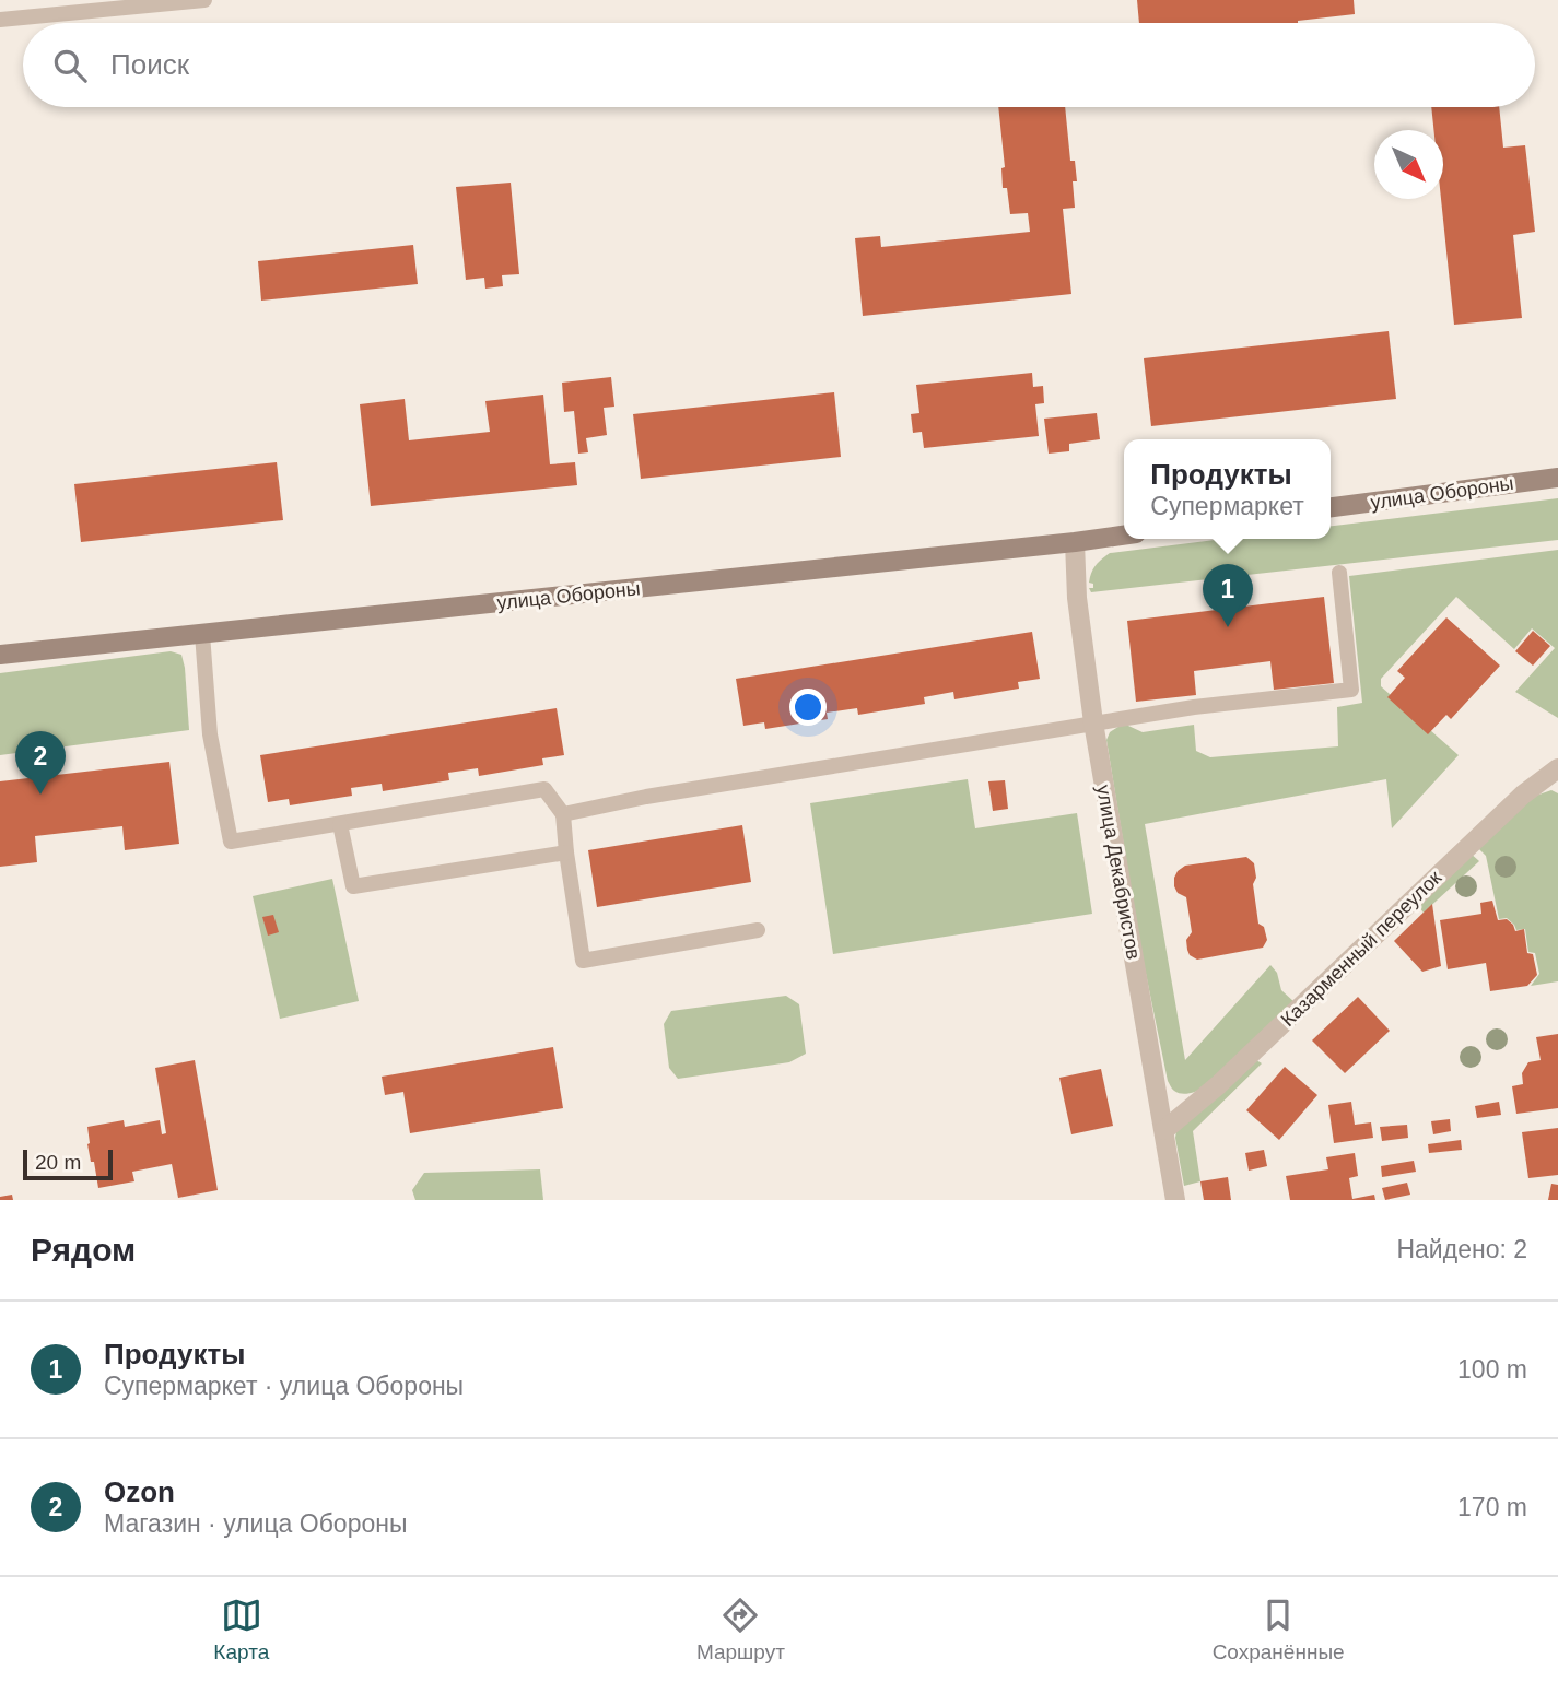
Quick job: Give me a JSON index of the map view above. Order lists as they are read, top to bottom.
{
  "streets": {
    "street": ["улица Обороны", "улица Декабристов", "Казарменный переулок"]
  },
  "crossings": [
    ["улица Обороны", "улица Декабристов"],
    ["улица Декабристов", "Казарменный переулок"]
  ],
  "scale_bar": "20 m",
  "north": "bottom right",
  "page": {
    "search": "Поиск",
    "popup": ["Продукты", "Супермаркет"],
    "pins": ["1", "2"],
    "scale": "20 m",
    "heading": ["Рядом", "Найдено: 2"],
    "list": [
      {
        "mark": "1",
        "name": "Продукты",
        "note": "Супермаркет · улица Обороны",
        "value": "100 m"
      },
      {
        "mark": "2",
        "name": "Ozon",
        "note": "Магазин · улица Обороны",
        "value": "170 m"
      }
    ],
    "nav": ["Карта", "Маршрут", "Сохранённые"]
  }
}
